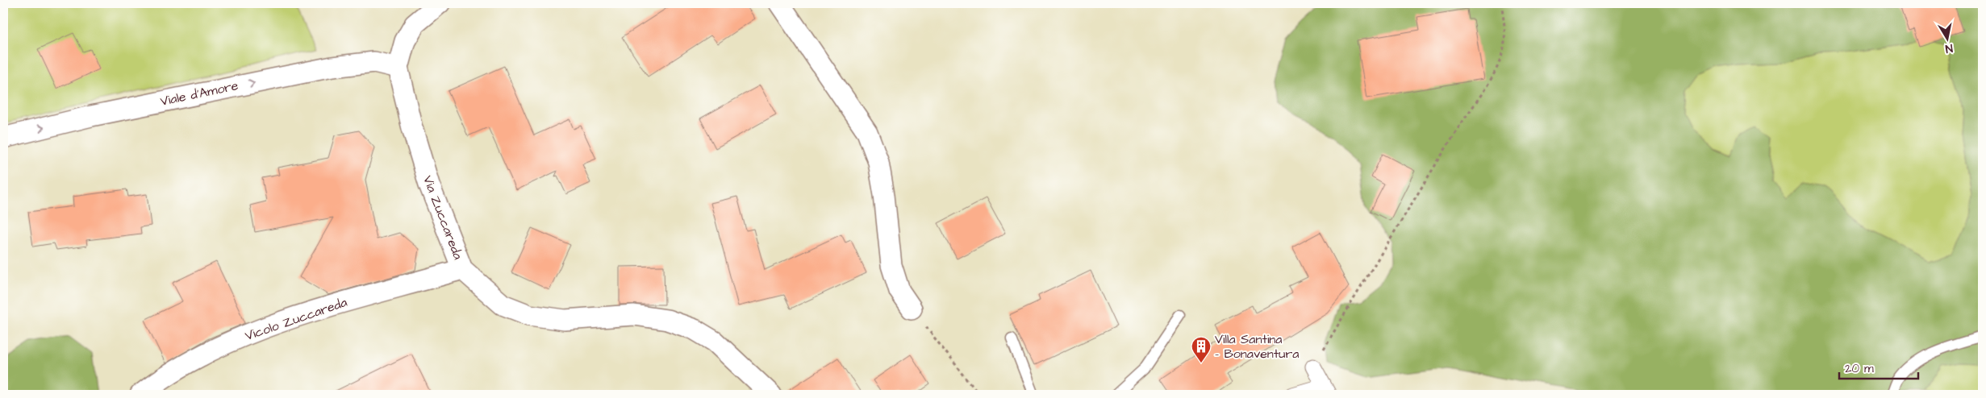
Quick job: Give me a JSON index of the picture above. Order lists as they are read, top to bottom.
{
  "streets": {
    "street": ["Viale d'Amore", "Via Zuccareda", "Vicolo Zuccareda"]
  },
  "crossings": [
    ["Viale d'Amore", "Via Zuccareda"],
    ["Via Zuccareda", "Vicolo Zuccareda"]
  ],
  "one_way": ["Viale d'Amore"],
  "places": {
    "building": ["Villa Santina - Bonaventura"]
  },
  "scale_bar": "20 m",
  "north": "bottom"
}
